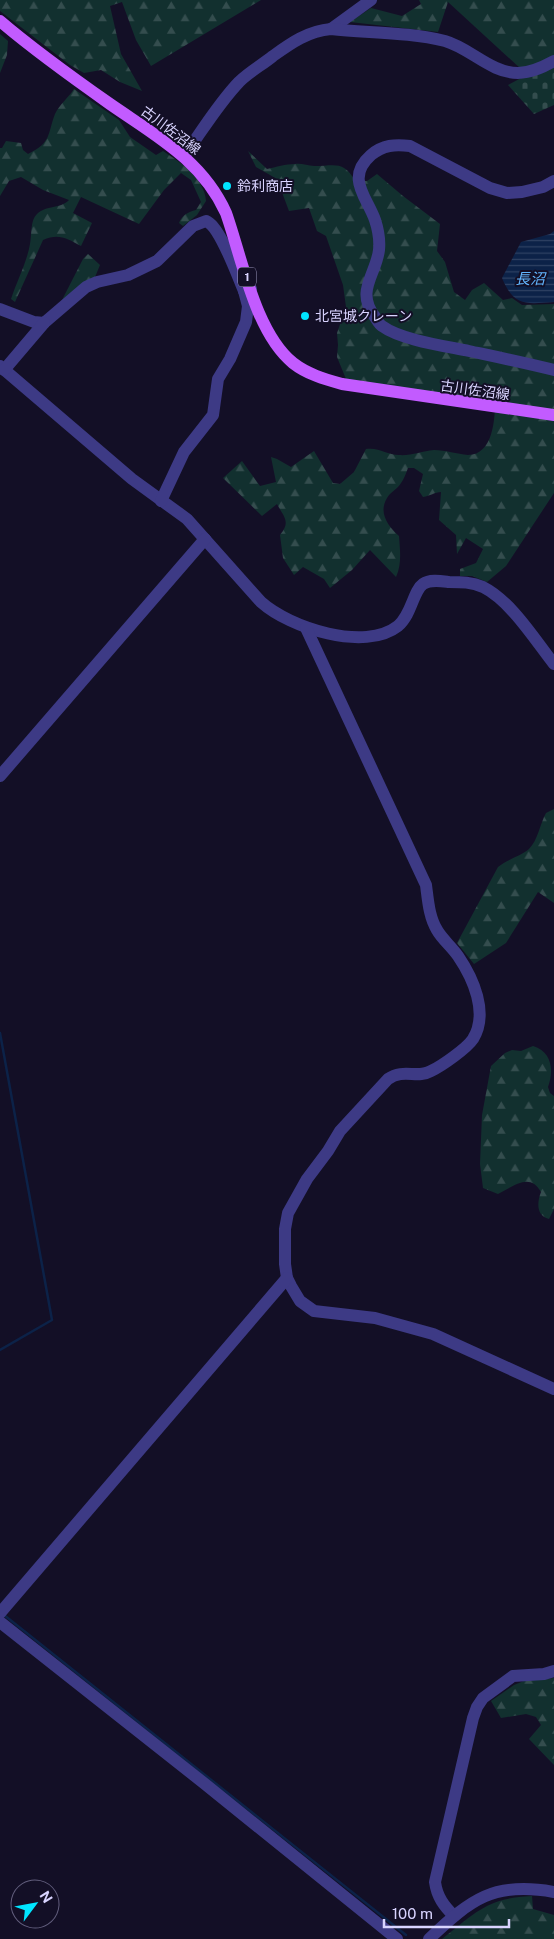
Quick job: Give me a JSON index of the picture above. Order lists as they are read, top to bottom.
{
  "streets": {
    "main road": ["古川佐沼線", "1"]
  },
  "water": ["長沼"],
  "places": ["鈴利商店", "北宮城クレーン"],
  "scale_bar": "100 m",
  "north": "top right"
}
